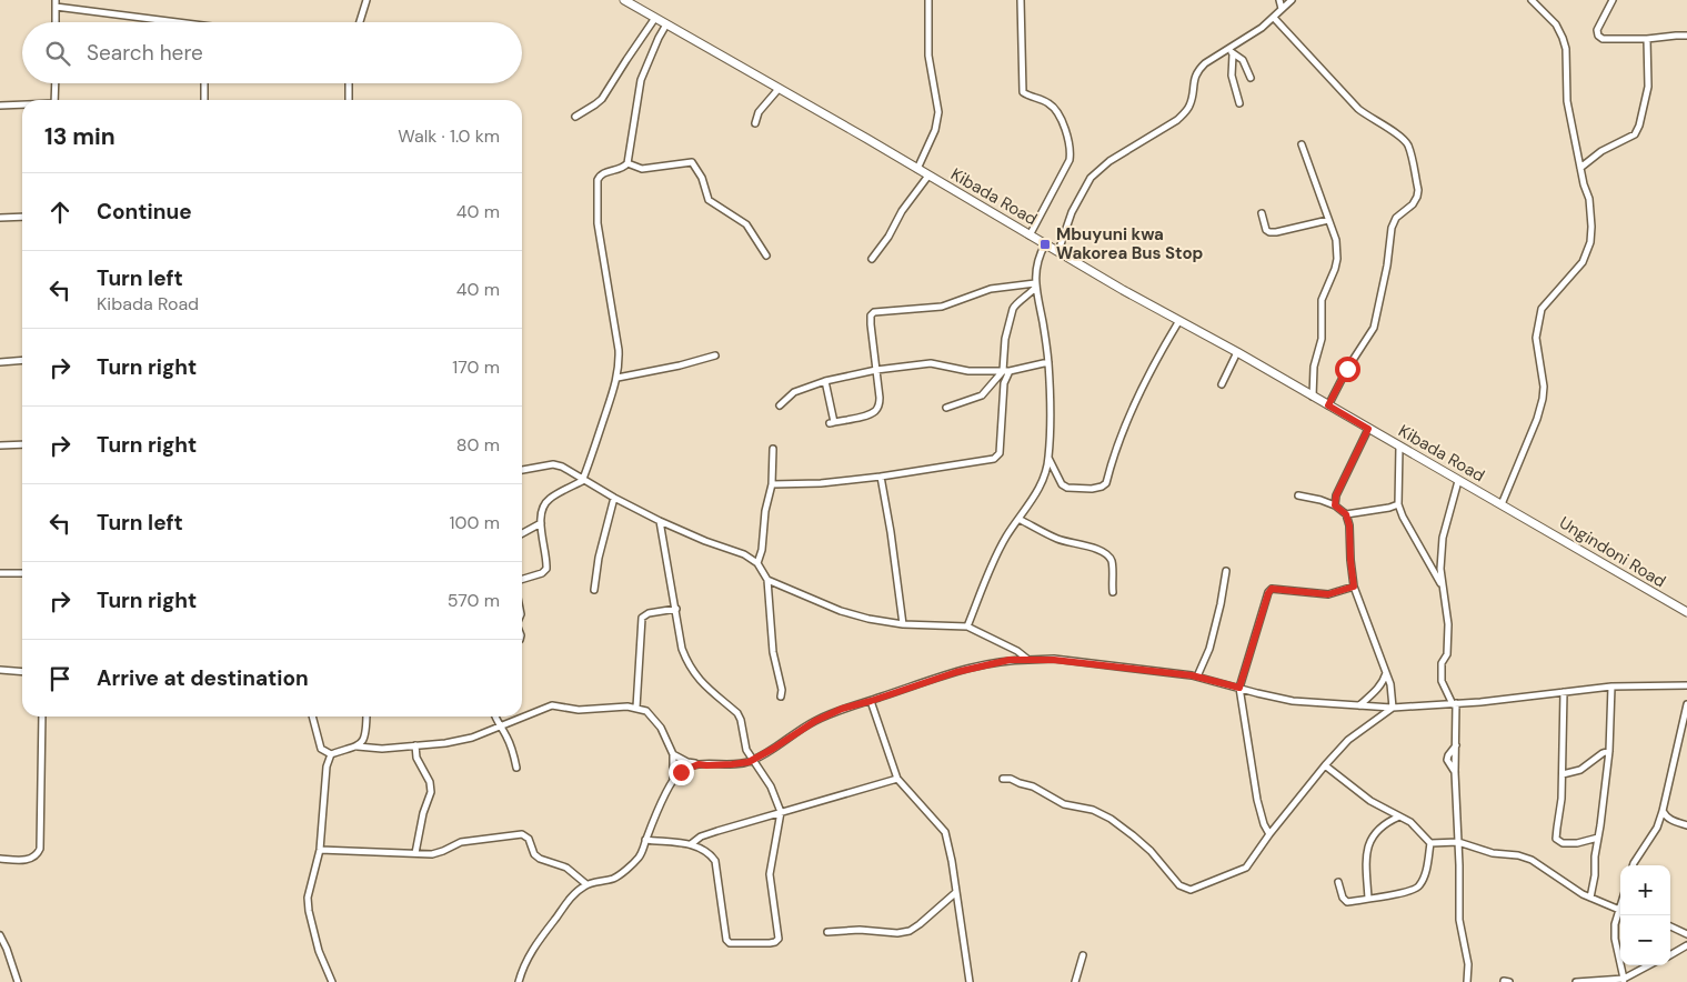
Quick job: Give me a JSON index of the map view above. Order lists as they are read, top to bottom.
{
  "streets": {
    "main road": ["Kibada Road", "Ungindoni Road"]
  },
  "crossings": [
    ["Kibada Road", "Ungindoni Road"]
  ],
  "places": {
    "transit": ["Mbuyuni kwa Wakorea Bus Stop"]
  },
  "page": {
    "search": "Search here",
    "heading": ["13 min", "Walk · 1.0 km"],
    "list": [
      ["Continue", "40 m"],
      ["Turn left", "Kibada Road", "40 m"],
      ["Turn right", "170 m"],
      ["Turn right", "80 m"],
      ["Turn left", "100 m"],
      ["Turn right", "570 m"],
      "Arrive at destination"
    ],
    "map_buttons": ["+", "−"]
  }
}
